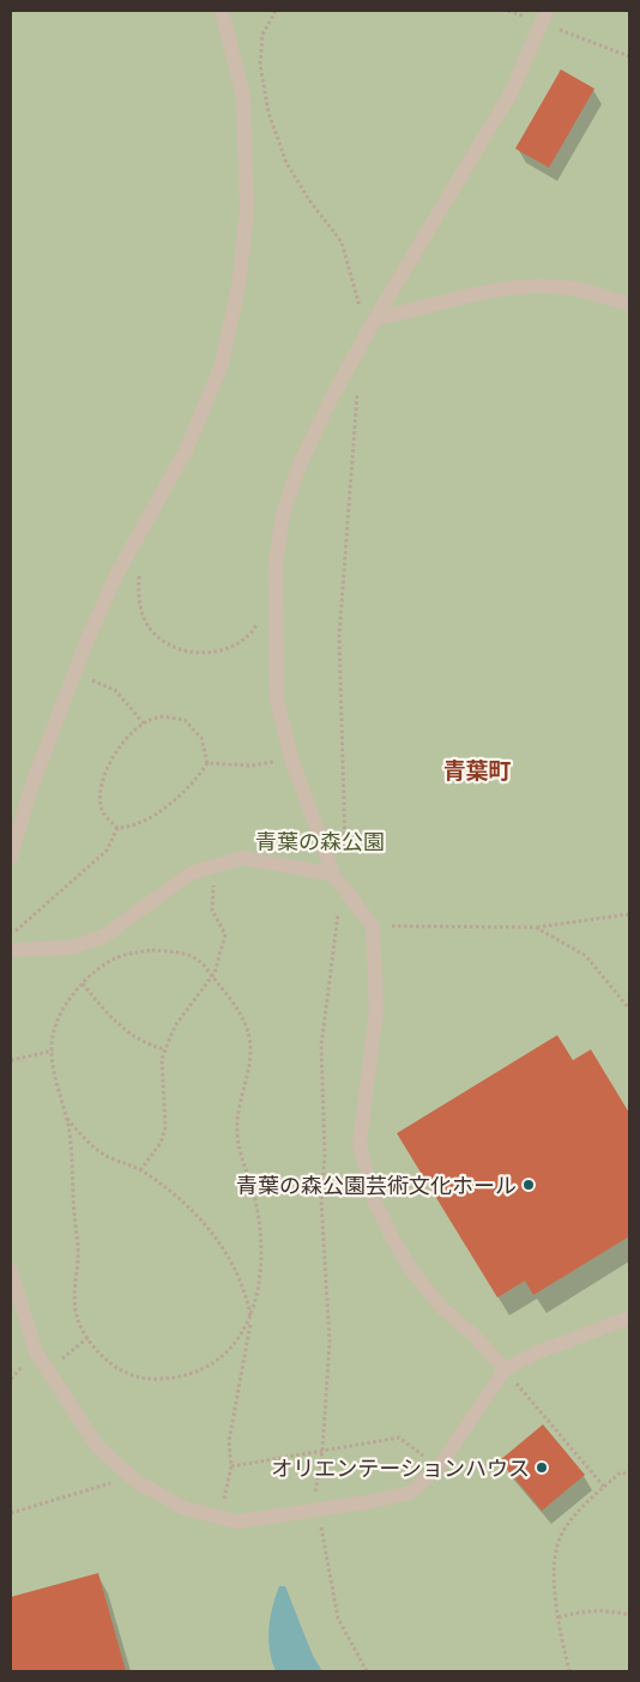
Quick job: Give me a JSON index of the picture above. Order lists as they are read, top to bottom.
{
  "districts": ["青葉町"],
  "parks": ["青葉の森公園"],
  "places": ["青葉の森公園芸術文化ホール", "オリエンテーションハウス"]
}
